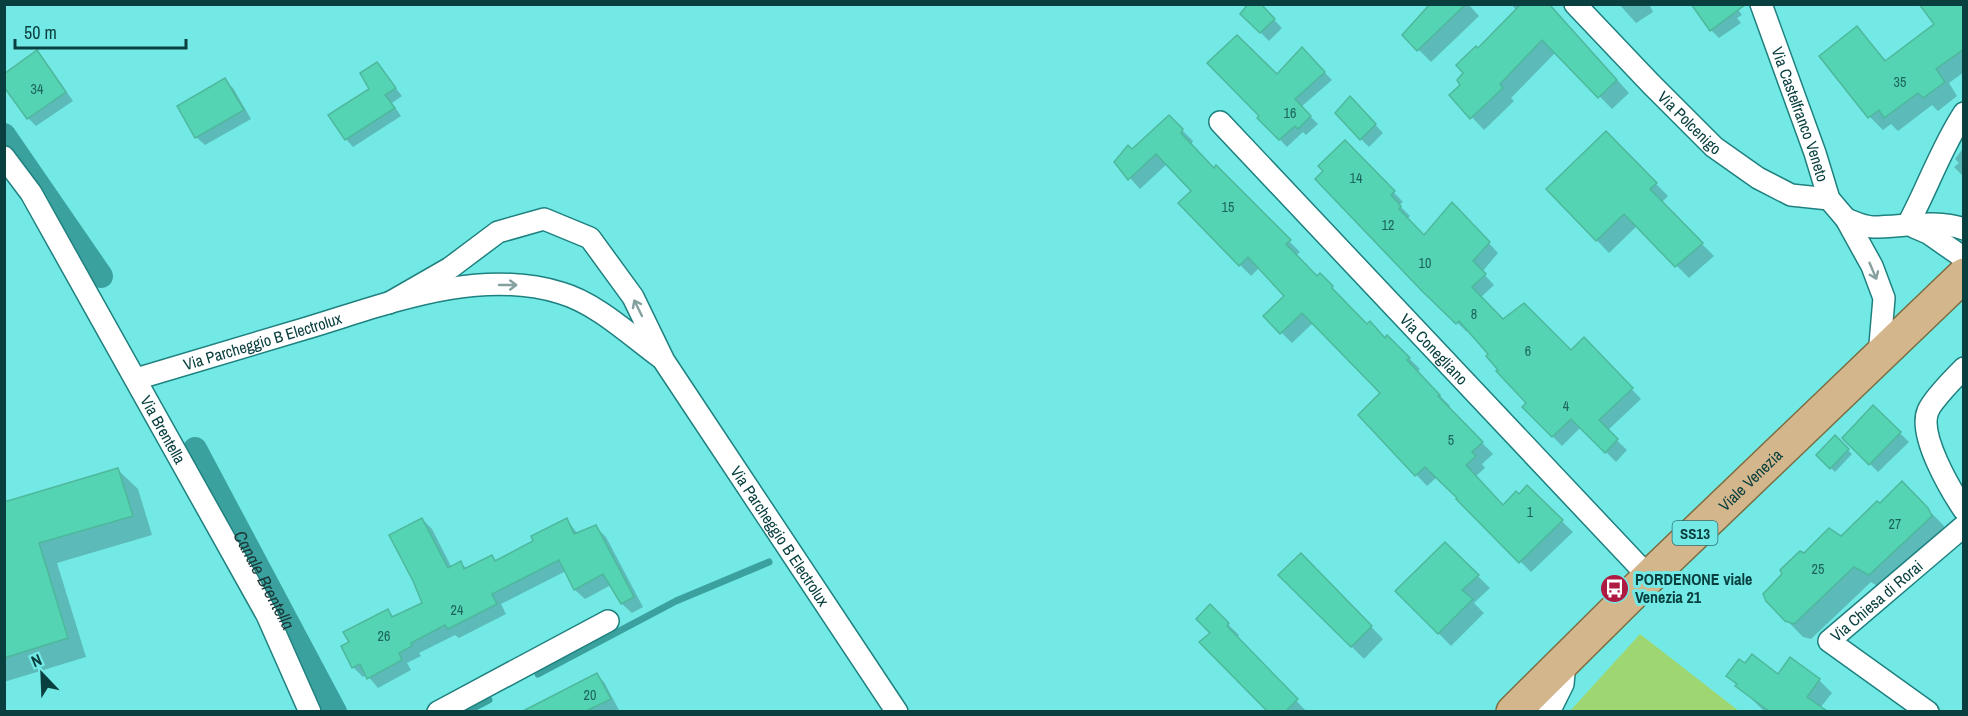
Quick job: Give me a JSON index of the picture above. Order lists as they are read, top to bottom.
{
  "streets": {
    "main road": ["Viale Venezia", "SS13"],
    "street": [
      "Via Castelfranco Veneto",
      "Via Polcenigo",
      "Via Parcheggio B Electrolux",
      "Via Conegliano",
      "Via Brentella",
      "Via Chiesa di Rorai"
    ]
  },
  "crossings": [
    ["Via Castelfranco Veneto", "Via Polcenigo"],
    ["Via Castelfranco Veneto", "Viale Venezia"],
    ["Via Parcheggio B Electrolux", "Via Brentella"],
    ["Via Conegliano", "Viale Venezia"]
  ],
  "one_way": ["Via Castelfranco Veneto"],
  "water": ["Canale Brentella"],
  "places": {
    "bus stop": ["PORDENONE viale Venezia 21"]
  },
  "house_numbers": [
    "35",
    "34",
    "16",
    "14",
    "15",
    "12",
    "10",
    "8",
    "6",
    "4",
    "5",
    "1",
    "27",
    "25",
    "24",
    "26",
    "20"
  ],
  "scale_bar": "50 m",
  "north": "top left"
}
